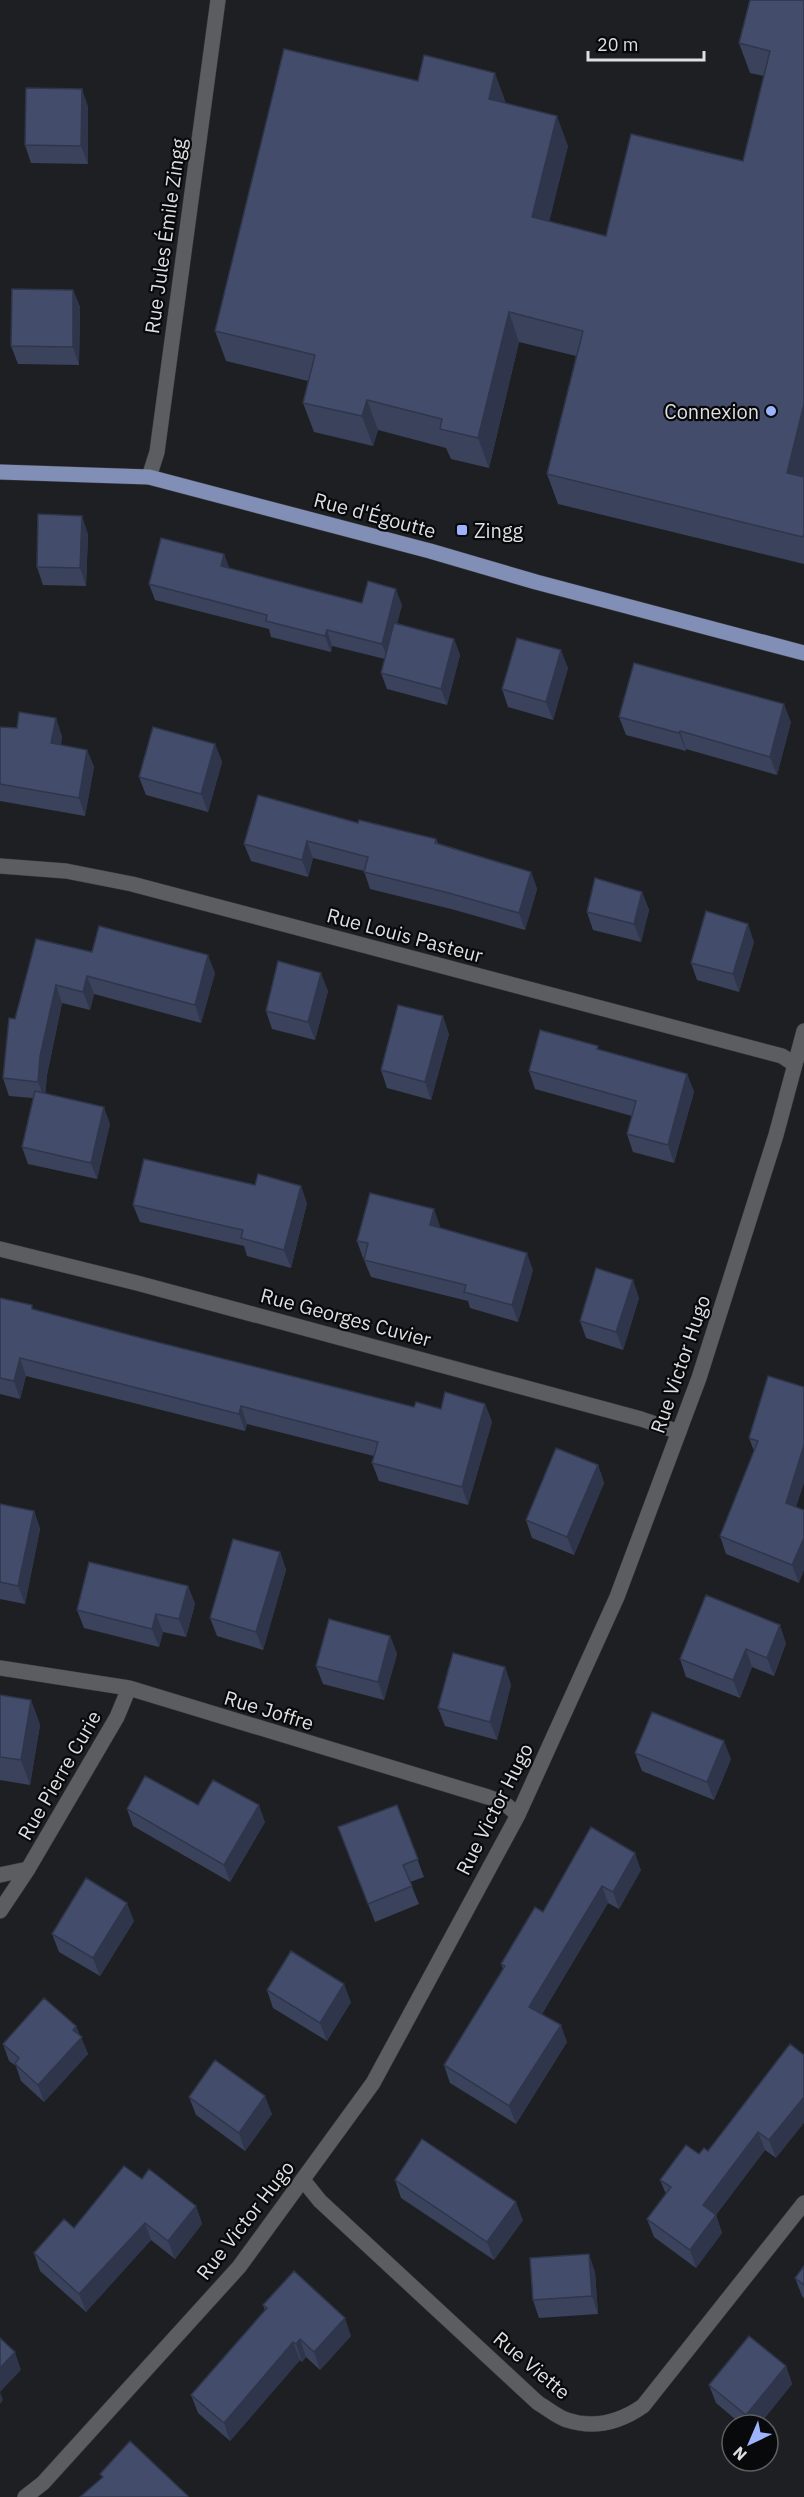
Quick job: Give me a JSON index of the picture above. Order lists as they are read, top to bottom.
{
  "streets": {
    "main road": ["Rue d'Égoutte"],
    "street": [
      "Rue Jules Émile Zingg",
      "Rue Louis Pasteur",
      "Rue Georges Cuvier",
      "Rue Victor Hugo",
      "Rue Joffre",
      "Rue Pierre Curie",
      "Rue Viette"
    ]
  },
  "crossings": [
    ["Rue Jules Émile Zingg", "Rue d'Égoutte"],
    ["Rue Louis Pasteur", "Rue Victor Hugo"],
    ["Rue Georges Cuvier", "Rue Victor Hugo"],
    ["Rue Victor Hugo", "Rue Joffre"],
    ["Rue Victor Hugo", "Rue Viette"],
    ["Rue Joffre", "Rue Pierre Curie"]
  ],
  "places": {
    "other": ["Connexion"],
    "transit": ["Zingg"]
  },
  "scale_bar": "20 m",
  "north": "bottom left"
}
